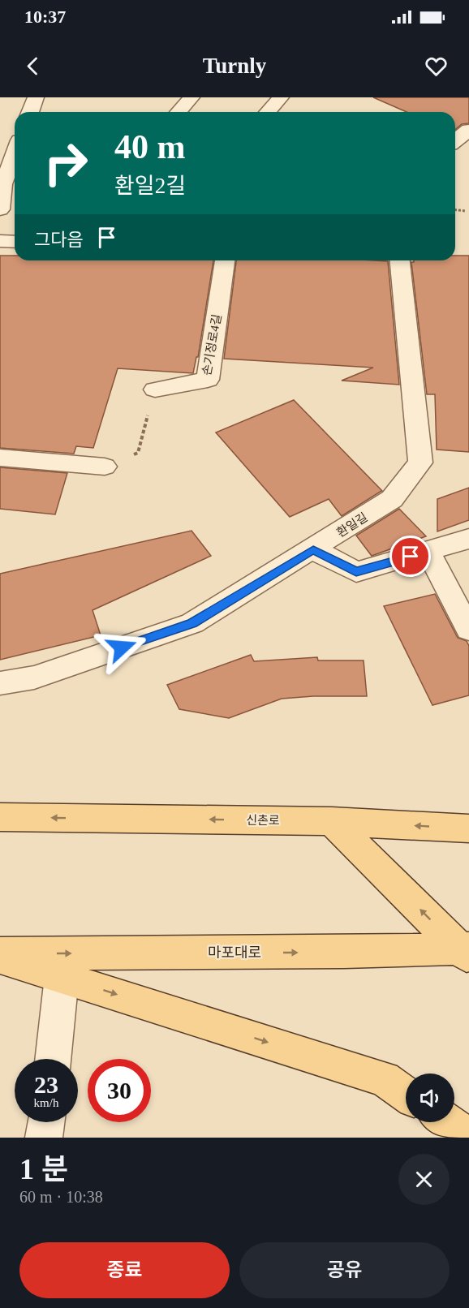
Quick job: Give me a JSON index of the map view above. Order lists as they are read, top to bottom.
{
  "streets": {
    "main road": ["신촌로", "마포대로"],
    "street": ["손기정로4길", "환일길"]
  },
  "page": {
    "status": "10:37",
    "header": "Turnly",
    "turn": ["40 m", "환일2길"],
    "then": "그다음",
    "speed": "23 km/h",
    "limit": "30",
    "heading": ["1 분", "60 m · 10:38"],
    "buttons": ["종료", "공유"]
  }
}
